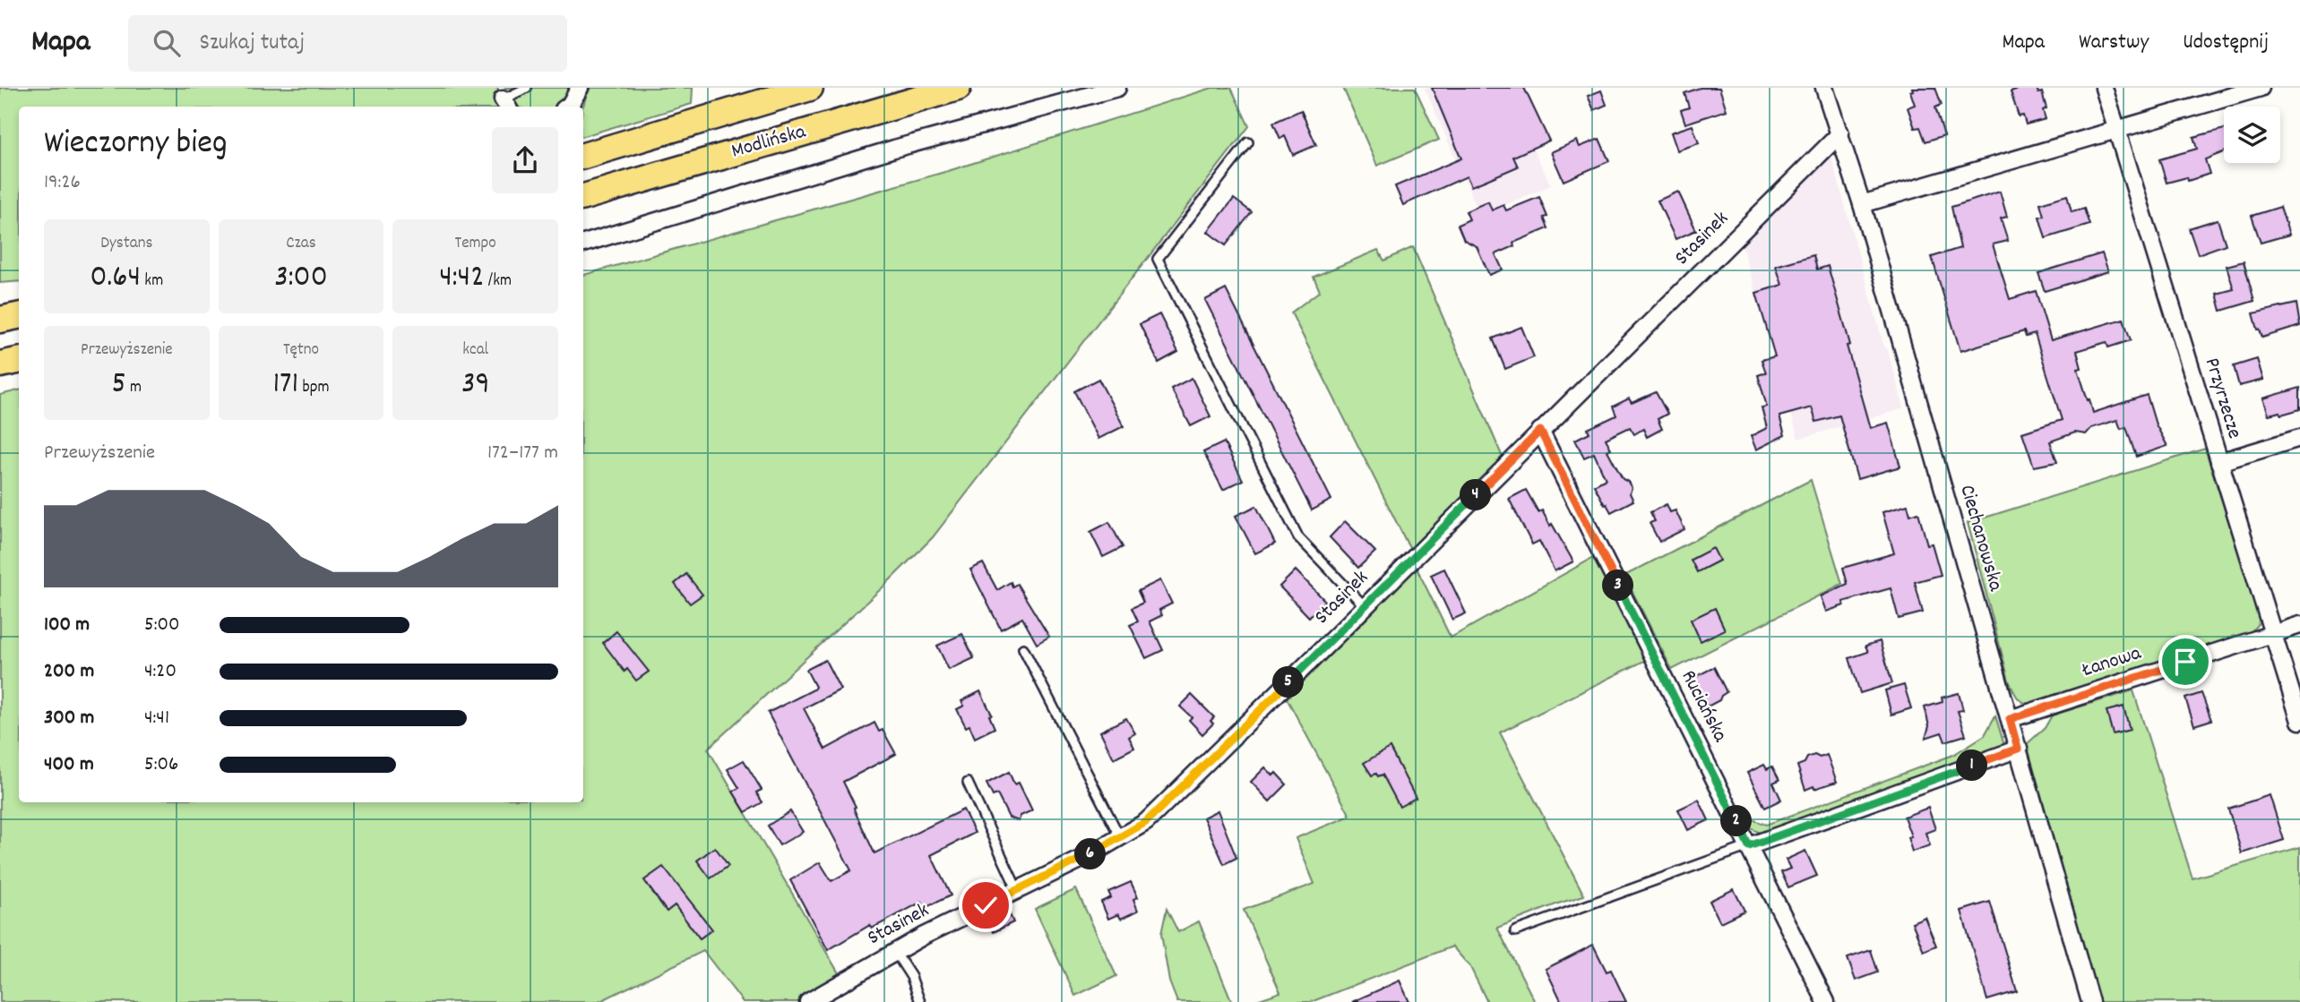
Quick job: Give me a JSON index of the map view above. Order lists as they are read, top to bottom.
{
  "streets": {
    "main road": ["Modlińska"],
    "street": [
      "Stasinek",
      "Przyrzecze",
      "Ciechanowska",
      "Łanowa",
      "Ruciańska"
    ]
  },
  "crossings": [
    ["Stasinek", "Ciechanowska"],
    ["Stasinek", "Ruciańska"],
    ["Przyrzecze", "Łanowa"],
    ["Ciechanowska", "Łanowa"]
  ],
  "page": {
    "header": "Mapa",
    "search": "Szukaj tutaj",
    "nav": ["Mapa", "Warstwy", "Udostępnij"],
    "heading": ["Wieczorny bieg", "19:26"],
    "stats": [
      ["Dystans", "0.64 km"],
      ["Czas", "3:00"],
      ["Tempo", "4:42 /km"],
      ["Przewyższenie", "5 m"],
      ["Tętno", "171 bpm"],
      ["kcal", "39"]
    ],
    "chart": ["Przewyższenie", "172–177 m"],
    "pins": [
      "4",
      "3",
      "5",
      "1",
      "2",
      "6"
    ],
    "list": [
      {
        "name": "100 m",
        "note": "5:00"
      },
      {
        "name": "200 m",
        "note": "4:20"
      },
      {
        "name": "300 m",
        "note": "4:41"
      },
      {
        "name": "400 m",
        "note": "5:06"
      }
    ]
  }
}
